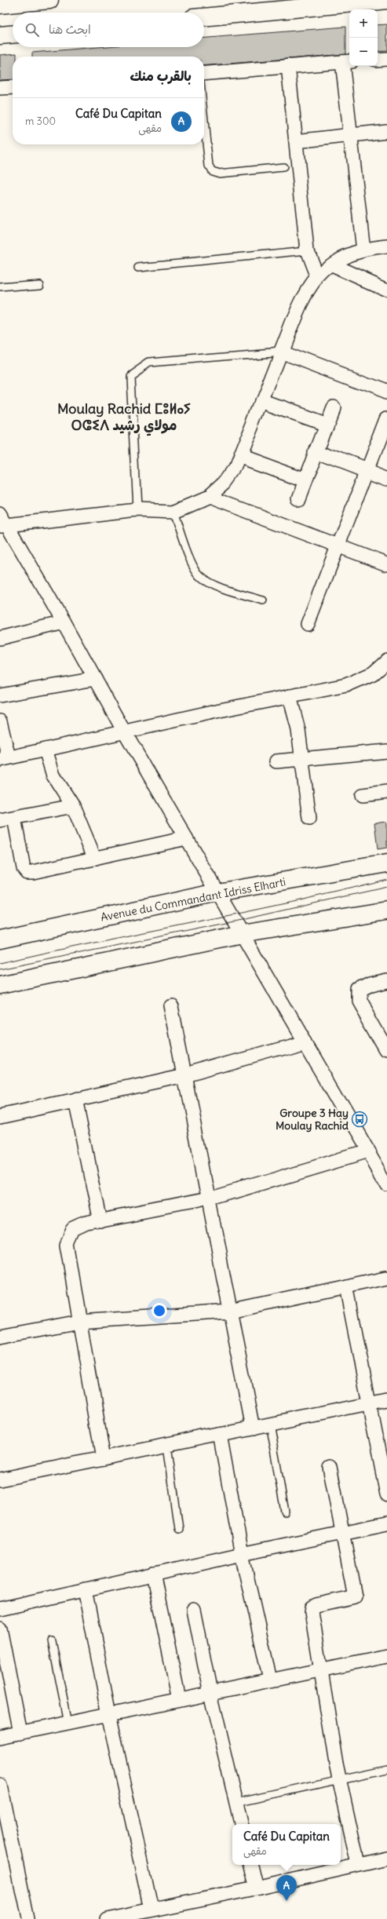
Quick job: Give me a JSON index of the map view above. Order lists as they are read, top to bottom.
{
  "streets": {
    "main road": ["Avenue du Commandant Idriss Elharti"]
  },
  "districts": ["Moulay Rachid ⵎⵓⵍⴰⵢ ⵔⵛⵉⴷ مولاي رشيد"],
  "places": {
    "bus stop": ["Groupe 3 Hay Moulay Rachid"]
  },
  "page": {
    "map_buttons": ["+", "−"],
    "search": "ابحث هنا",
    "heading": "بالقرب منك",
    "list": [
      {
        "mark": "A",
        "name": "Café Du Capitan",
        "note": "مقهى",
        "value": "300 m"
      }
    ],
    "popup": ["Café Du Capitan", "مقهى"],
    "pins": "A"
  }
}
